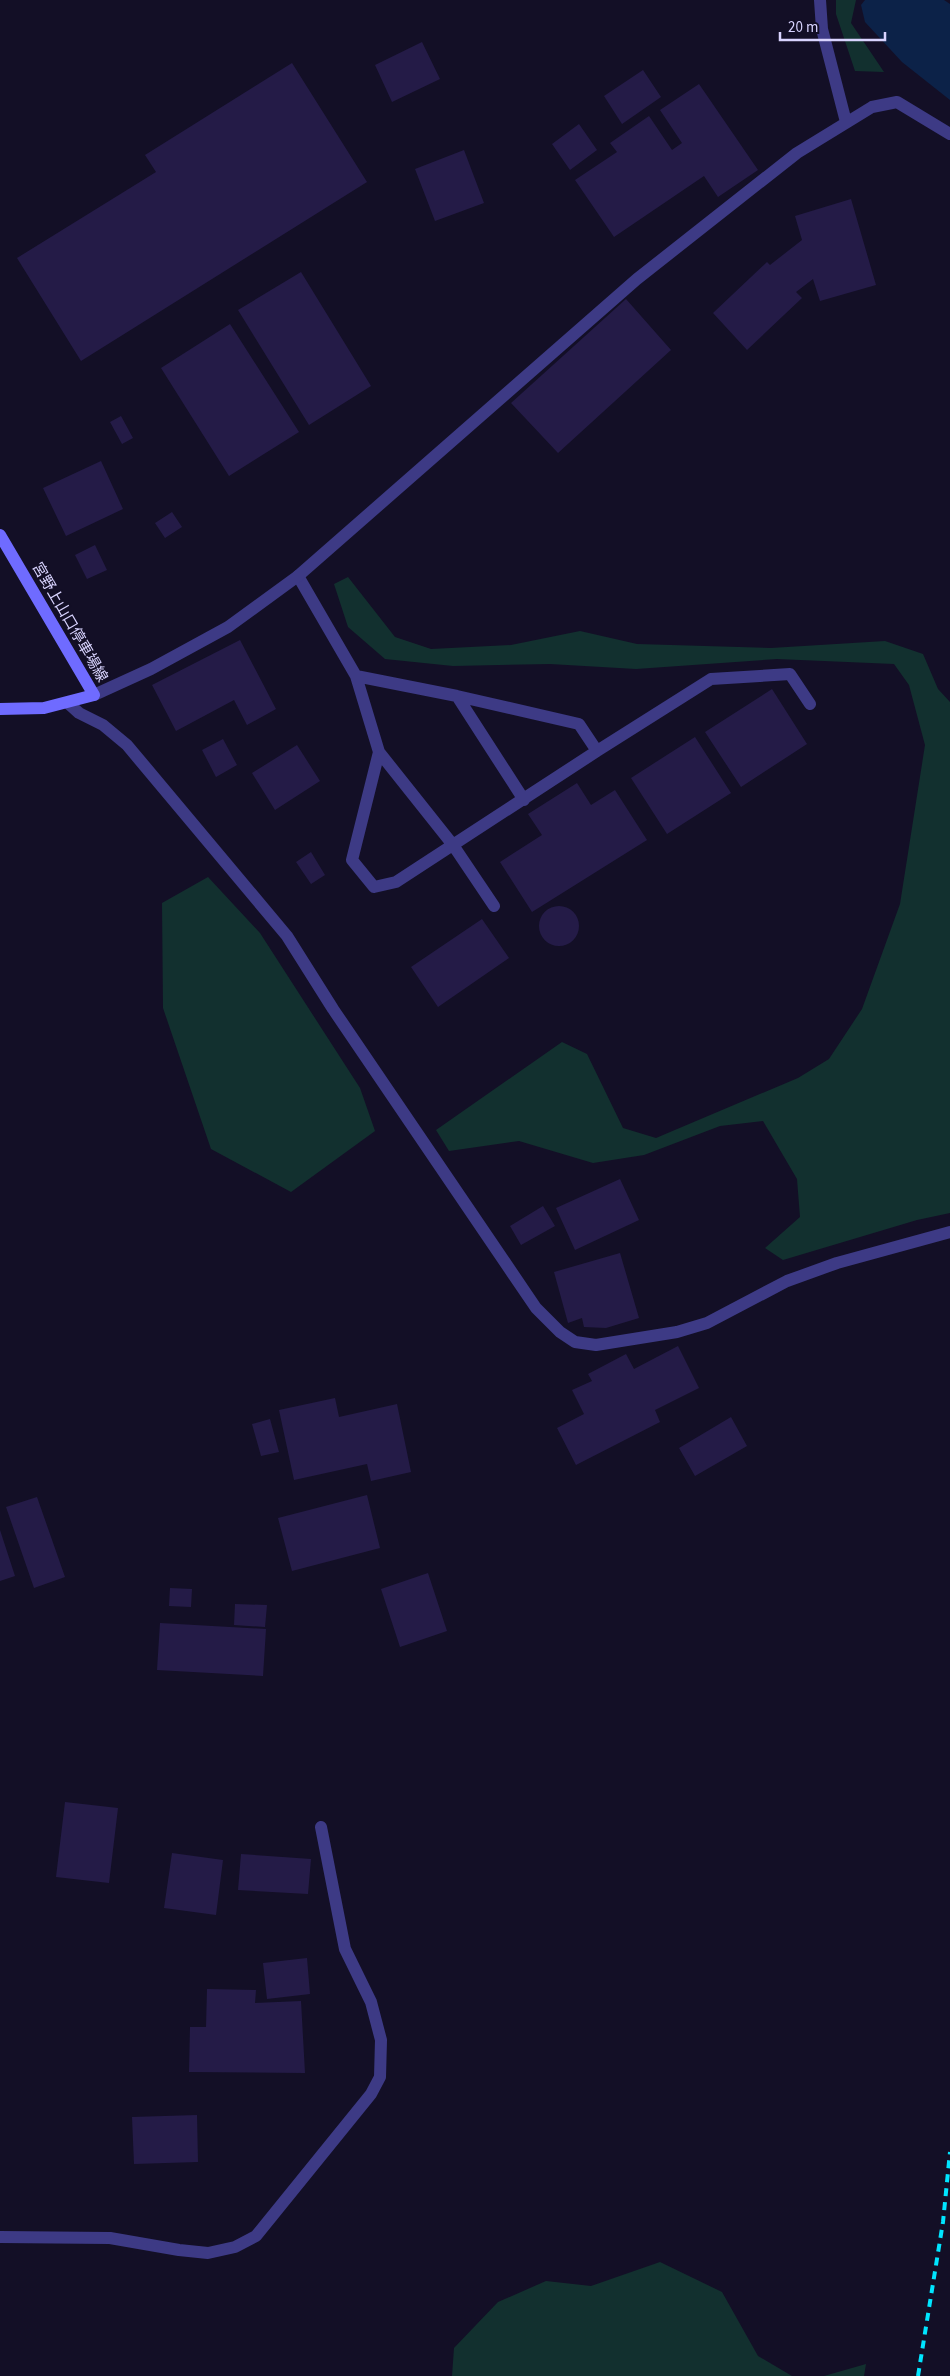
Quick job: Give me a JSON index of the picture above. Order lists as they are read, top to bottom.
{
  "streets": {
    "main road": ["宮野上山口停車場線"]
  },
  "scale_bar": "20 m"
}
